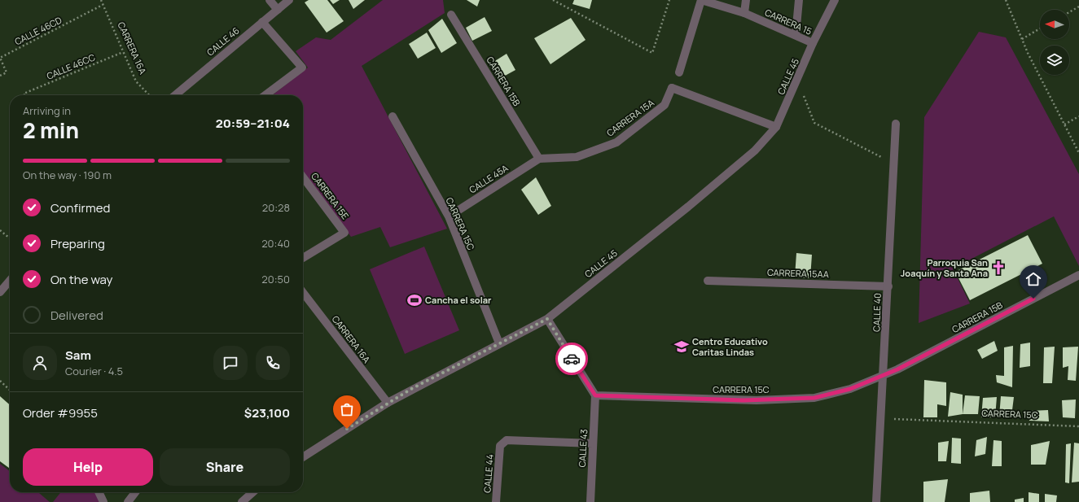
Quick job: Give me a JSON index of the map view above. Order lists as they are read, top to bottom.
{
  "streets": {
    "street": [
      "CARRERA 15",
      "CALLE 46",
      "CARRERA 16A",
      "CALLE 45",
      "CARRERA 15B",
      "CARRERA 15A",
      "CALLE 45A",
      "CARRERA 15E",
      "CARRERA 15C",
      "CARRERA 15AA",
      "CALLE 40",
      "CALLE 43",
      "CALLE 44"
    ],
    "path": ["CALLE 46CD", "CALLE 46CC"]
  },
  "crossings": [
    ["CARRERA 15", "CALLE 45"],
    ["CALLE 46CD", "CARRERA 16A"],
    ["CARRERA 16A", "CALLE 46CC"],
    ["CARRERA 16A", "CALLE 45"],
    ["CALLE 45", "CARRERA 15A"],
    ["CALLE 45", "CARRERA 15C"],
    ["CARRERA 15B", "CARRERA 15A"],
    ["CARRERA 15B", "CALLE 45A"],
    ["CARRERA 15B", "CARRERA 15C"],
    ["CARRERA 15B", "CALLE 40"],
    ["CARRERA 15A", "CALLE 45A"],
    ["CALLE 45A", "CARRERA 15C"],
    ["CARRERA 15C", "CALLE 40"],
    ["CARRERA 15C", "CALLE 43"],
    ["CARRERA 15AA", "CALLE 40"],
    ["CALLE 43", "CALLE 44"]
  ],
  "places": {
    "church": ["Parroquia San Joaquín y Santa Ana"],
    "sports": ["Cancha el solar"],
    "school or university": ["Centro Educativo Caritas Lindas"]
  },
  "north": "left",
  "page": {
    "heading": ["2 min", "Arriving in", "20:59–21:04"],
    "panel": [
      "Sam",
      "Courier · 4.5",
      "Order #9955",
      "$23,100"
    ],
    "bar": "On the way · 190 m",
    "list": [
      ["Confirmed", "20:28"],
      ["Preparing", "20:40"],
      ["On the way", "20:50"],
      "Delivered"
    ],
    "buttons": ["Help", "Share"]
  }
}
